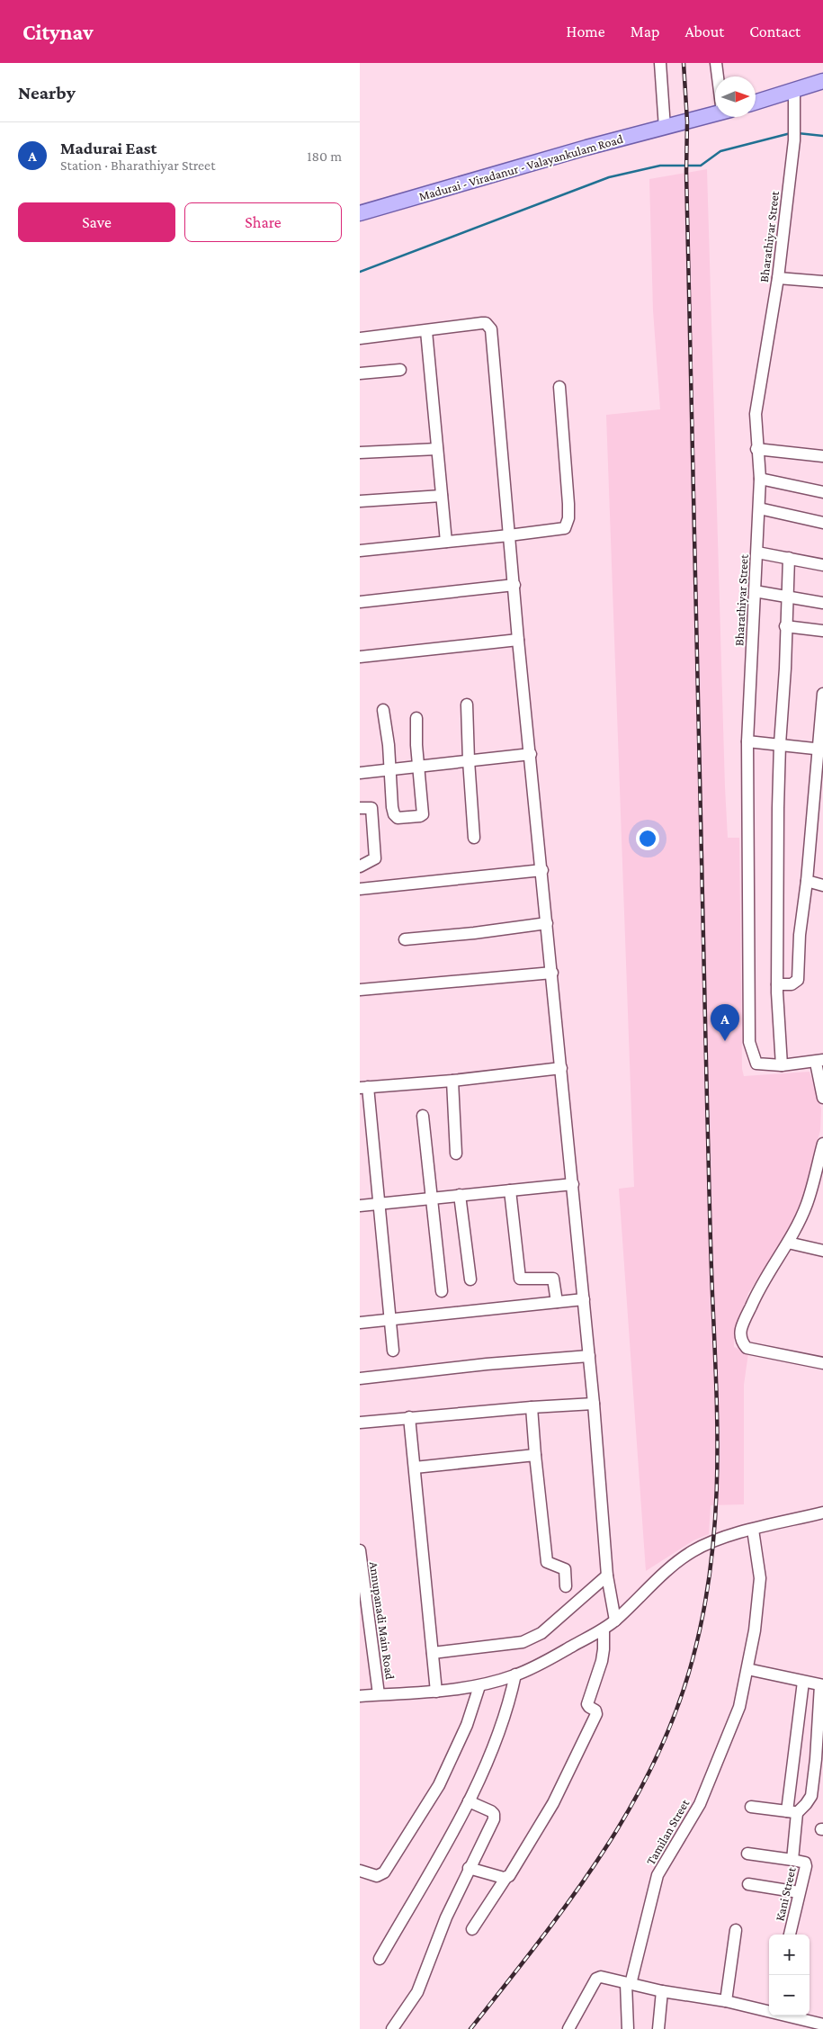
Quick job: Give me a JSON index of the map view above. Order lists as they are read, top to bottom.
{
  "streets": {
    "main road": ["Madurai - Viradanur - Valayankulam Road"],
    "street": [
      "Bharathiyar Street",
      "Annupanadi Main Road",
      "Tamilan Street",
      "Kani Street"
    ]
  },
  "north": "right",
  "page": {
    "header": "Citynav",
    "nav": [
      "Home",
      "Map",
      "About",
      "Contact"
    ],
    "heading": "Nearby",
    "list": [
      {
        "mark": "A",
        "name": "Madurai East",
        "note": "Station · Bharathiyar Street",
        "value": "180 m"
      }
    ],
    "buttons": ["Save", "Share"],
    "pins": "A",
    "map_buttons": ["+", "−"]
  }
}
